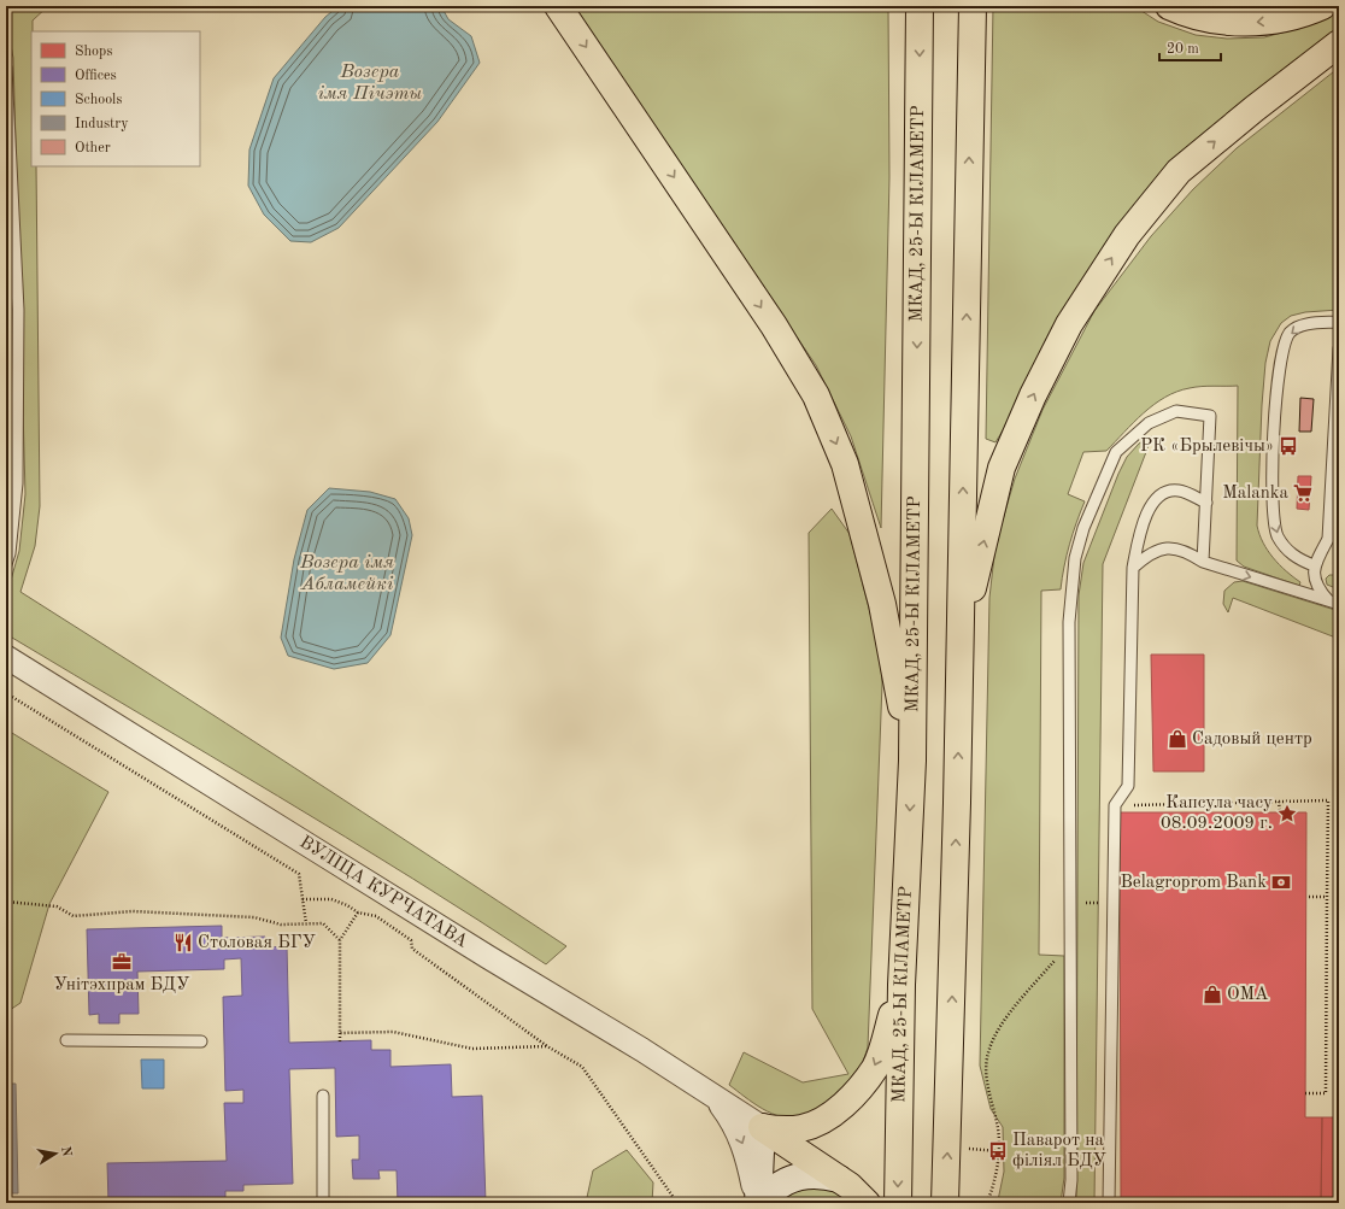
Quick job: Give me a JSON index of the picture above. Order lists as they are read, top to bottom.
{
  "streets": {
    "highway": ["МКАД, 25-Ы КІЛАМЕТР"],
    "street": ["ВУЛІЦА КУРЧАТАВА"]
  },
  "water": ["Возера імя Пічэты", "Возера імя Абламейкі"],
  "places": {
    "bus stop": ["РК «Брылевічы»", "Паварот на філіял БДУ"],
    "supermarket": ["Malanka"],
    "shop": ["Садовый центр", "ОМА"],
    "place": ["Капсула часу 08.09.2009 г."],
    "bank": ["Belagroprom Bank"],
    "restaurant": ["Столовая БГУ"],
    "office": ["Унітэхпрам БДУ"]
  },
  "legend": [
    "Shops",
    "Offices",
    "Schools",
    "Industry",
    "Other"
  ],
  "scale_bar": "20 m",
  "north": "right"
}
